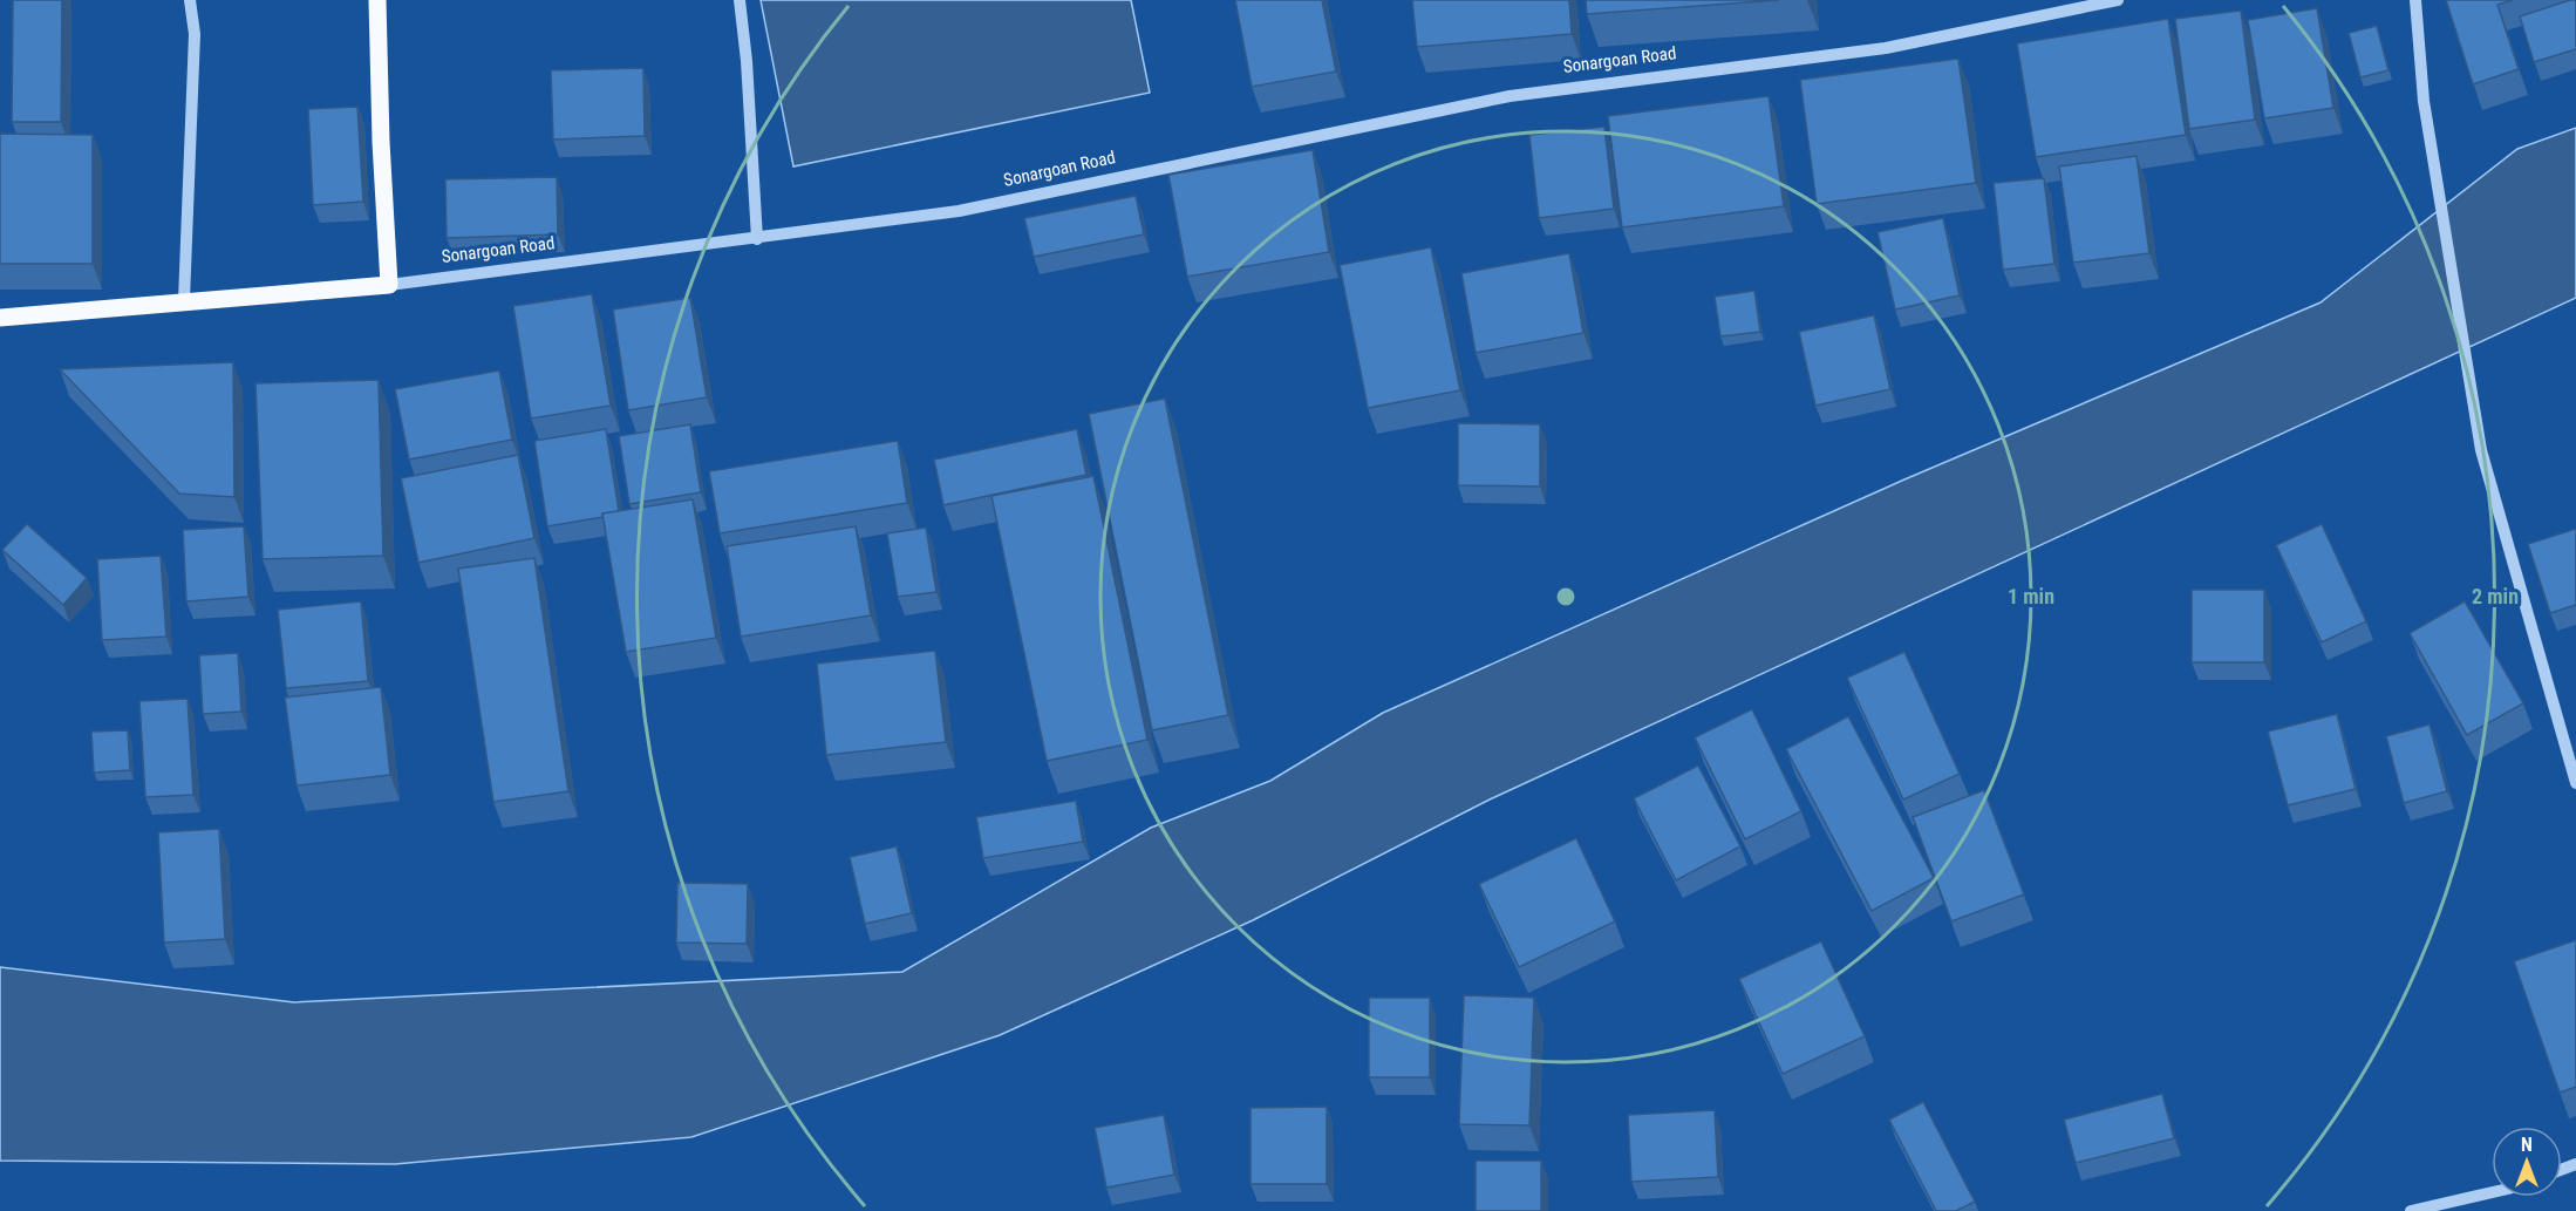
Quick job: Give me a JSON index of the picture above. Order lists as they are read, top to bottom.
{
  "streets": {
    "main road": ["Sonargoan Road"]
  },
  "north": "top",
  "rings": ["1 min", "2 min"]
}
